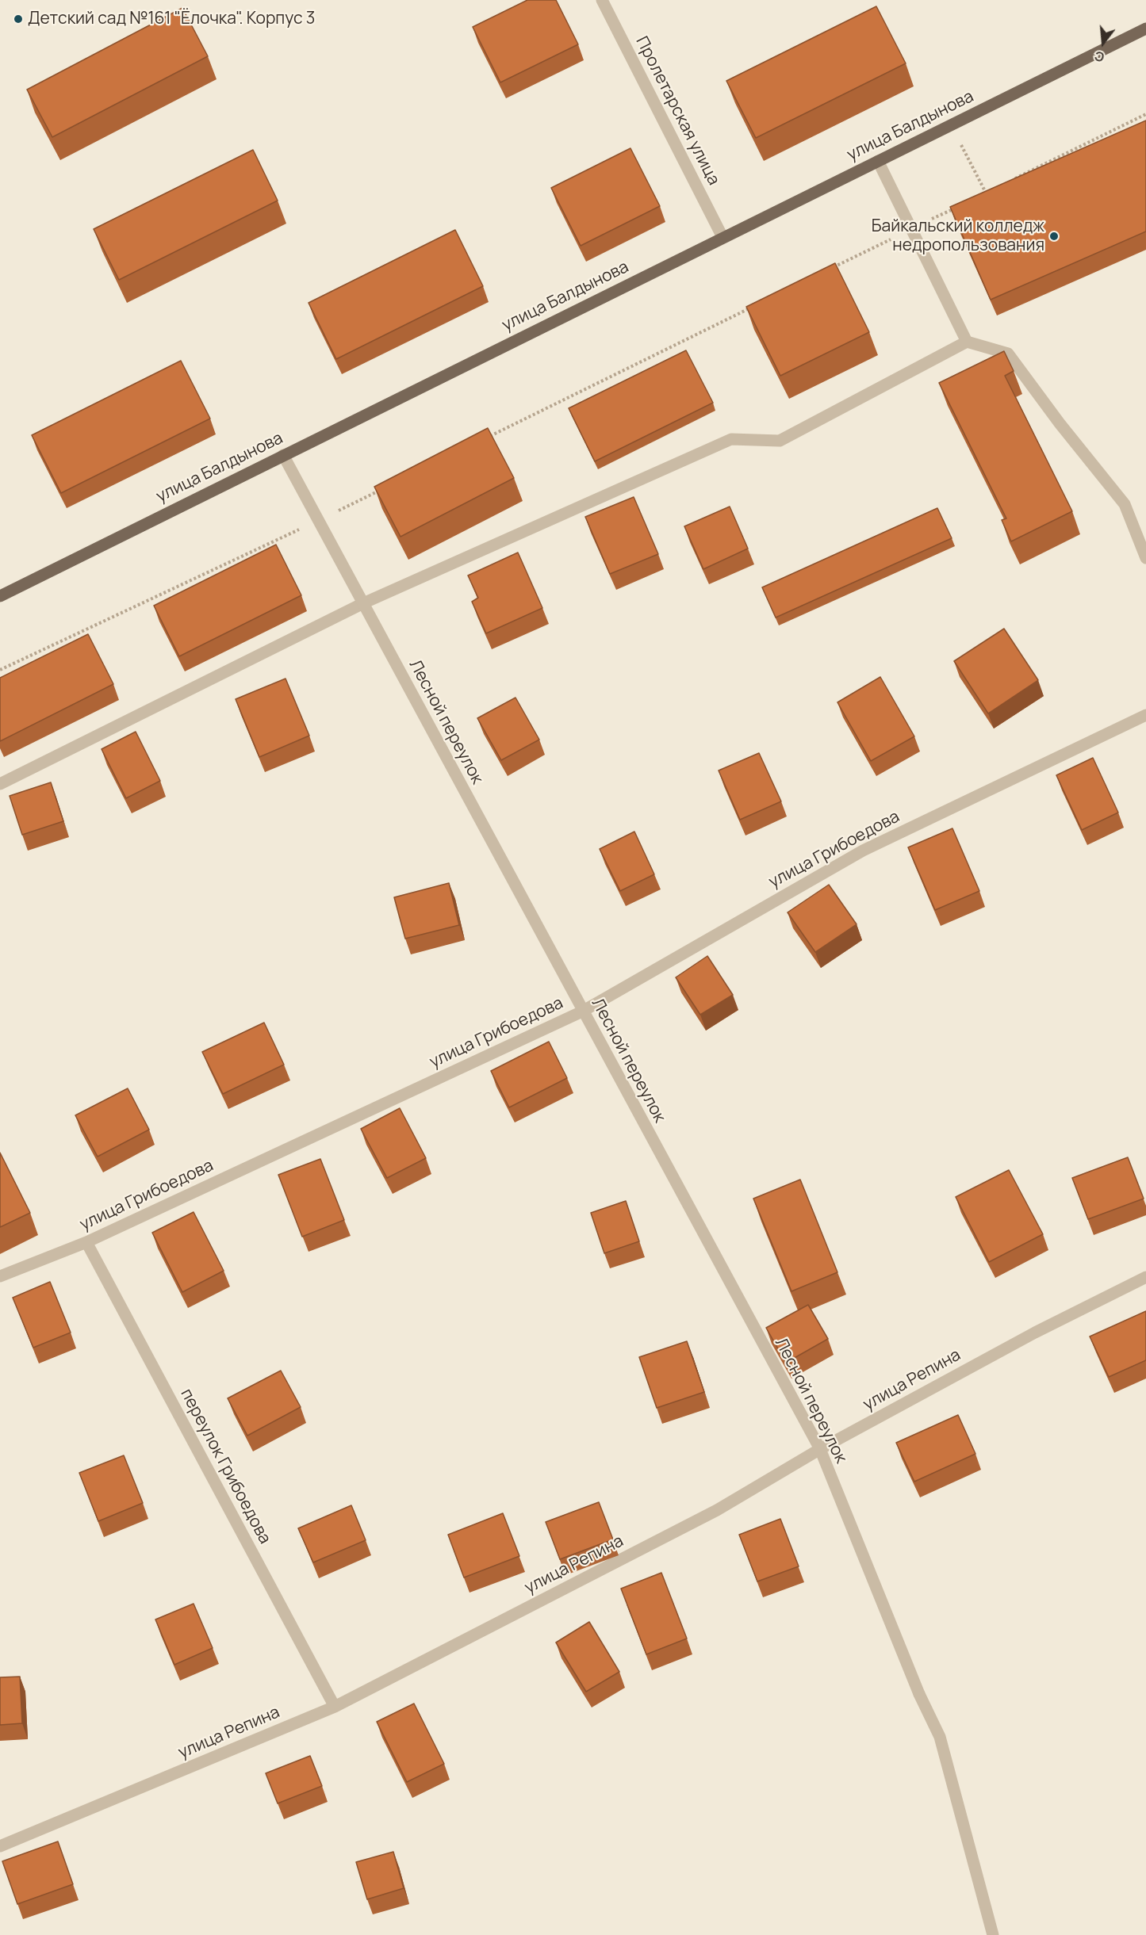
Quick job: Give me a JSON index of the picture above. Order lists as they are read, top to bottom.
{
  "streets": {
    "main road": ["улица Балдынова"],
    "street": [
      "Пролетарская улица",
      "Лесной переулок",
      "улица Грибоедова",
      "улица Репина",
      "переулок Грибоедова"
    ]
  },
  "crossings": [
    ["Пролетарская улица", "улица Балдынова"],
    ["улица Балдынова", "Лесной переулок"],
    ["Лесной переулок", "улица Грибоедова"],
    ["Лесной переулок", "улица Репина"],
    ["улица Грибоедова", "переулок Грибоедова"],
    ["улица Репина", "переулок Грибоедова"]
  ],
  "places": ["Детский сад №161 \"Ёлочка\". Корпус 3", "Байкальский колледж недропользования"],
  "north": "bottom"
}
